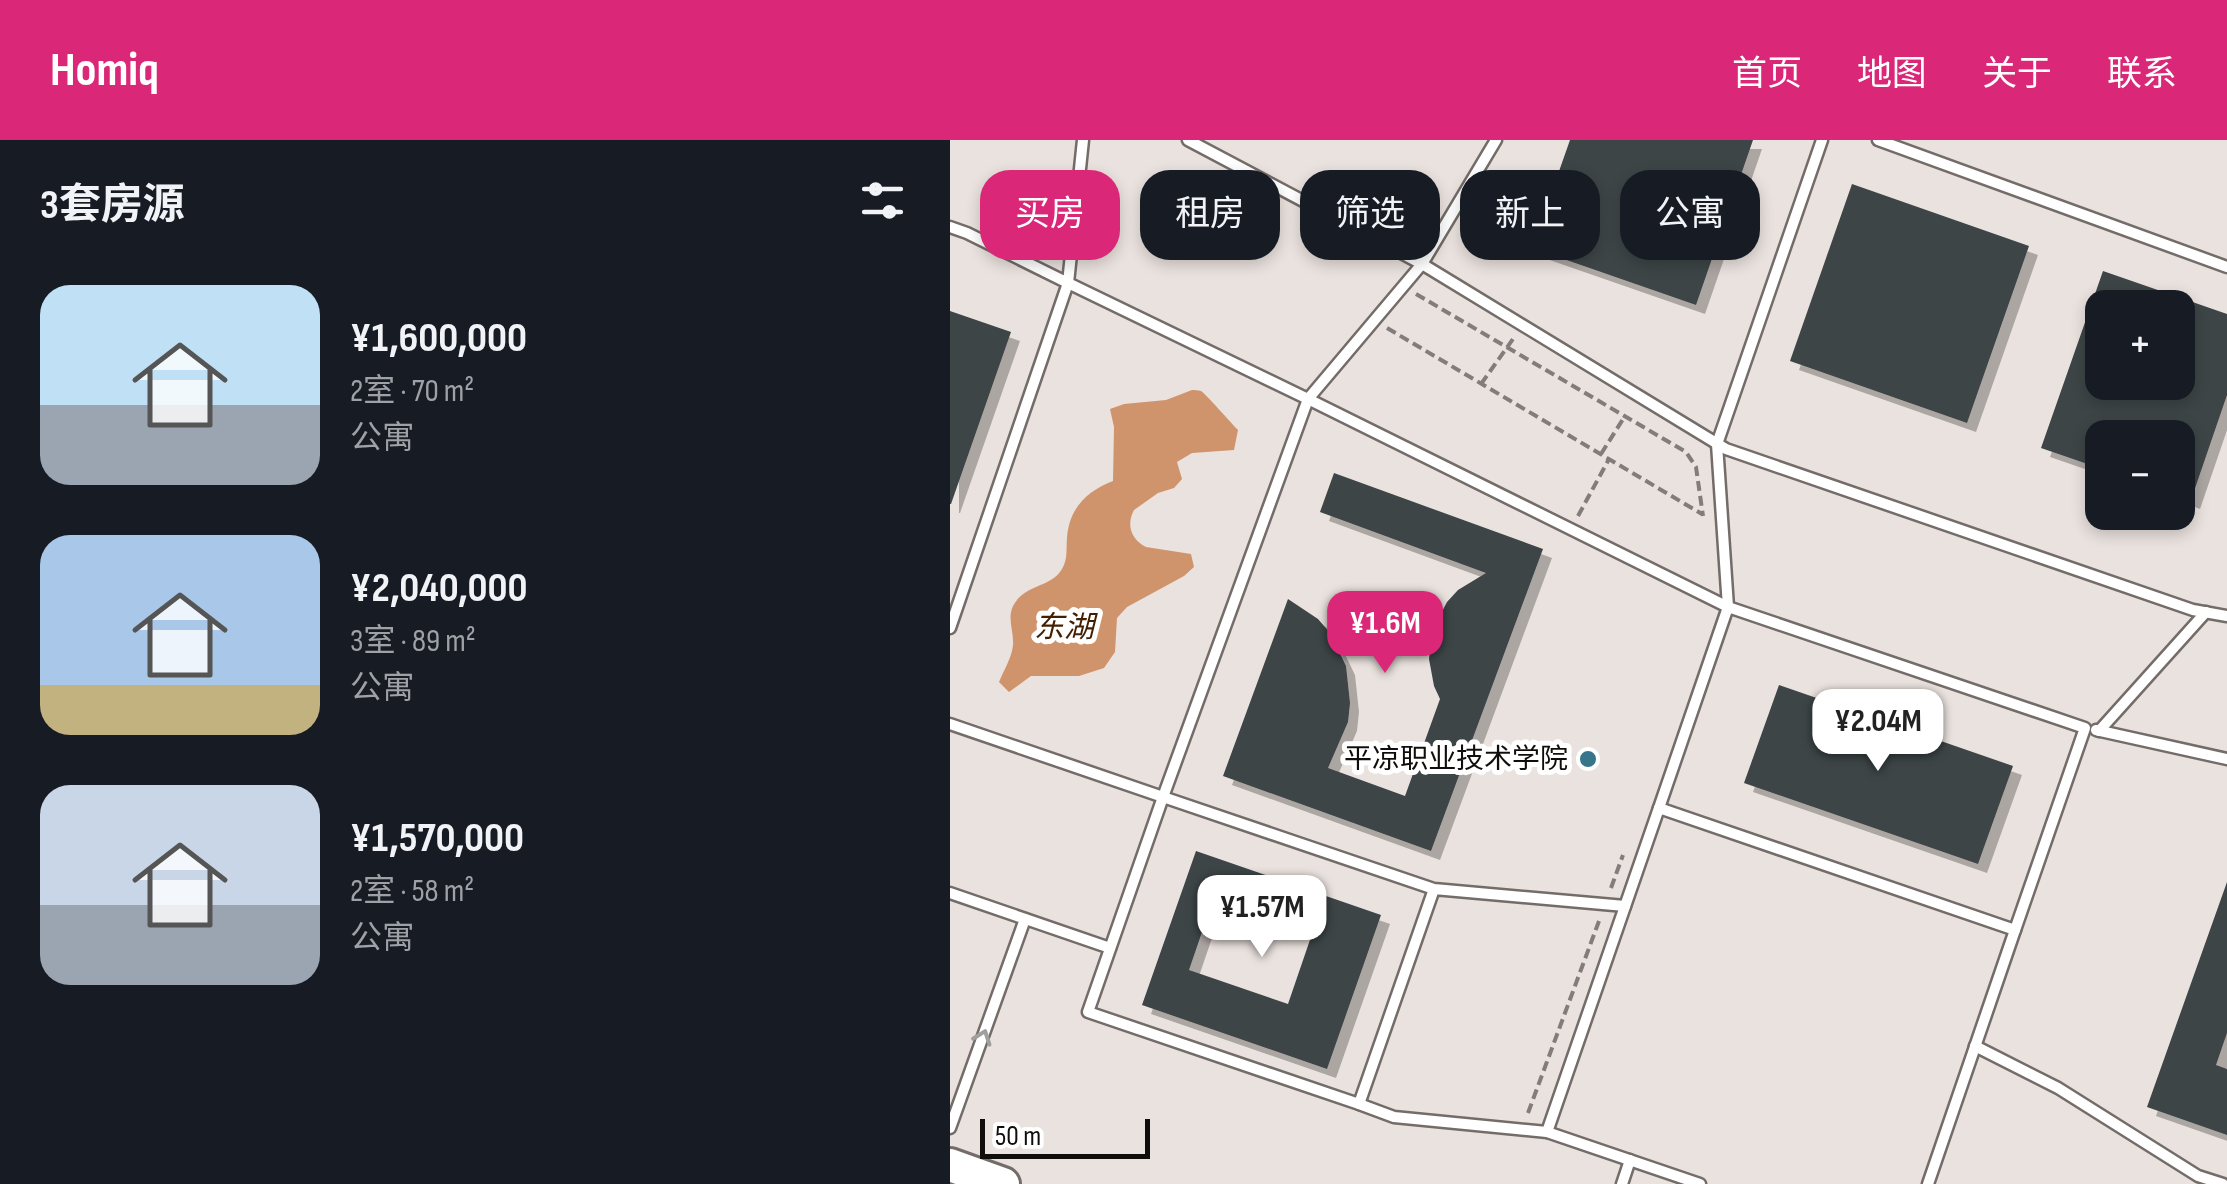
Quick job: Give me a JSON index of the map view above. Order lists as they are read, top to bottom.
{
  "water": ["东湖"],
  "places": ["平凉职业技术学院"],
  "scale_bar": "50 m",
  "page": {
    "header": "Homiq",
    "nav": [
      "首页",
      "地图",
      "关于",
      "联系"
    ],
    "heading": "3套房源",
    "chip": [
      "买房",
      "租房",
      "筛选",
      "新上",
      "公寓"
    ],
    "list": [
      {
        "name": "¥1,600,000",
        "note": "2室 · 70 m² · 公寓"
      },
      {
        "name": "¥2,040,000",
        "note": "3室 · 89 m² · 公寓"
      },
      {
        "name": "¥1,570,000",
        "note": "2室 · 58 m² · 公寓"
      }
    ],
    "map_buttons": ["+", "−"],
    "price": ["¥1.6M", "¥2.04M", "¥1.57M"],
    "scale": "50 m"
  }
}
